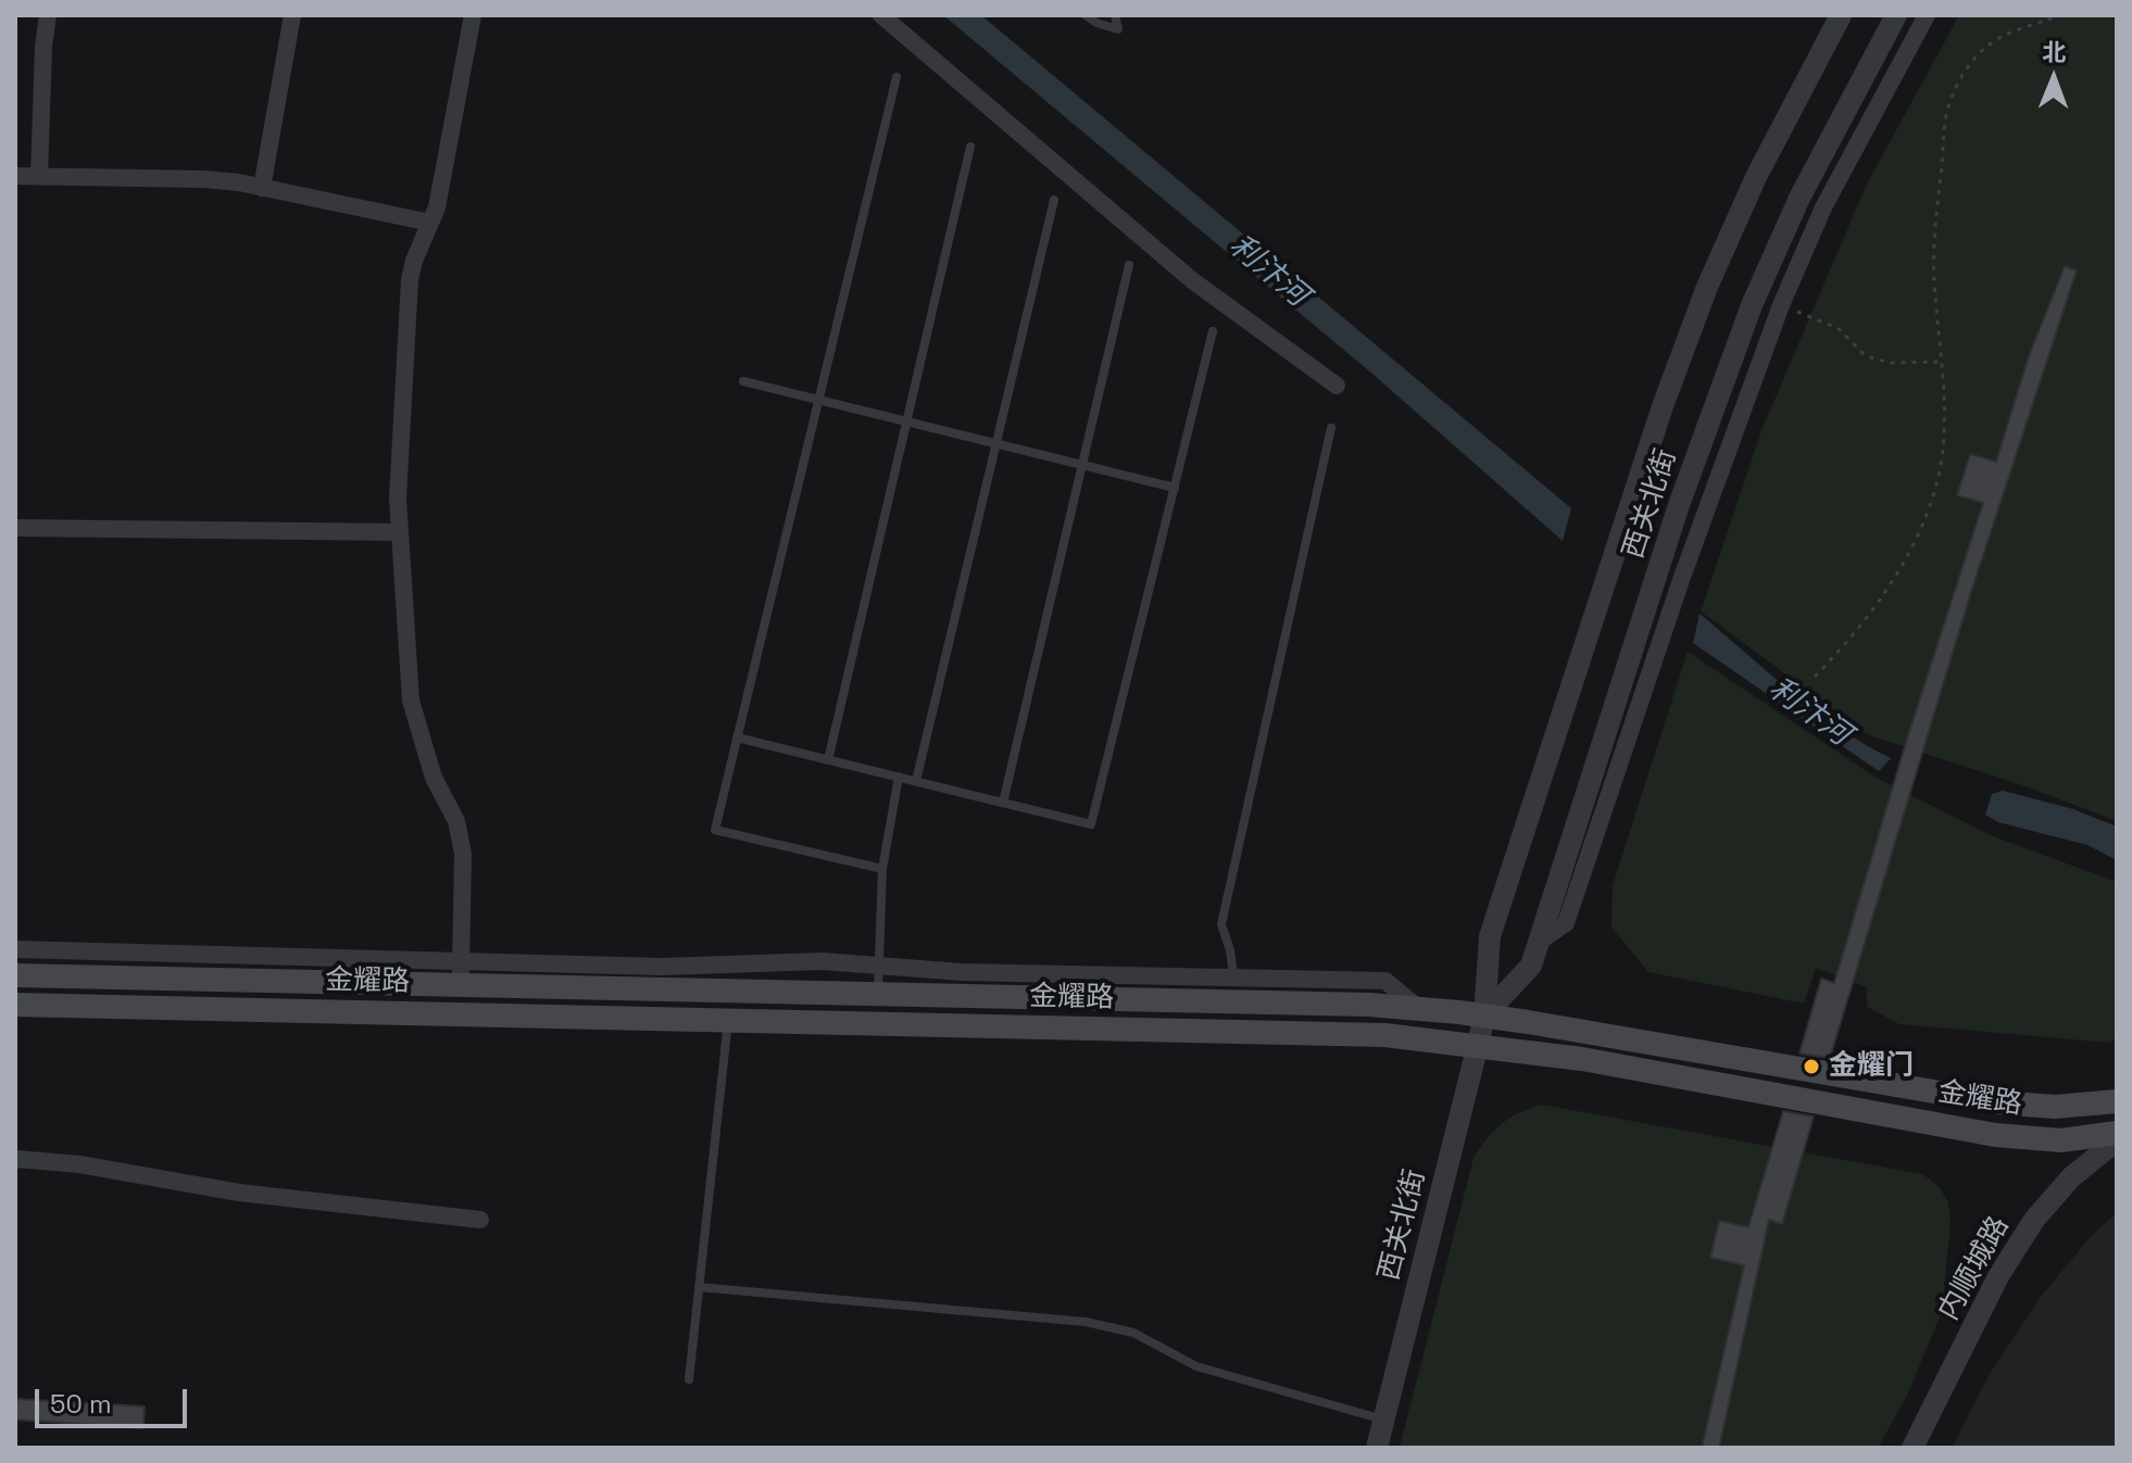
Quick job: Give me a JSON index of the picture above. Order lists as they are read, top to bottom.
{
  "streets": {
    "main road": ["金耀路"],
    "street": ["西关北街", "内顺城路"]
  },
  "crossings": [
    ["西关北街", "金耀路"]
  ],
  "water": ["利汴河"],
  "places": ["金耀门"],
  "scale_bar": "50 m",
  "north": "top"
}
